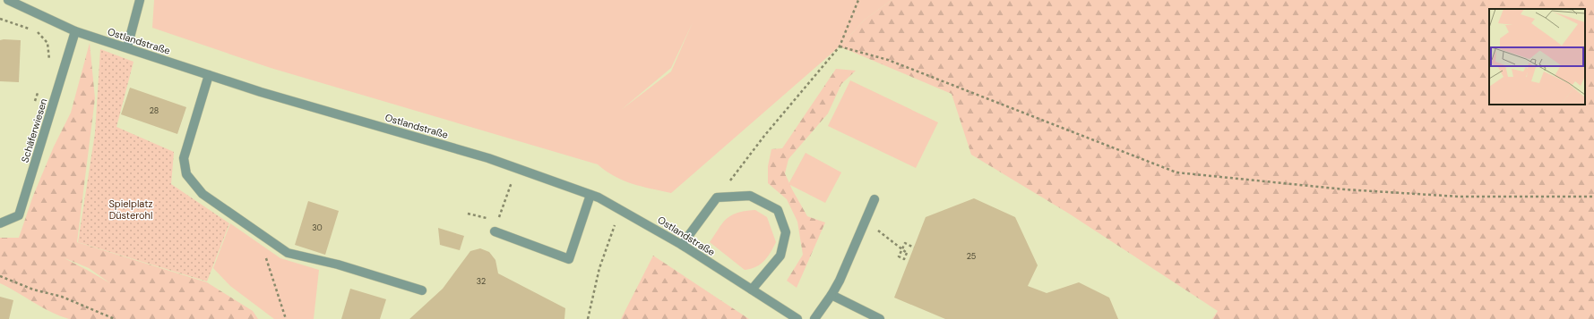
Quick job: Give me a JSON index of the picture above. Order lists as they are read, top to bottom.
{
  "streets": {
    "street": ["Ostlandstraße", "Schäferwiesen"]
  },
  "crossings": [
    ["Ostlandstraße", "Schäferwiesen"]
  ],
  "parks": ["Spielplatz Düsterohl"],
  "house_numbers": [
    "28",
    "30",
    "25",
    "32"
  ]
}
